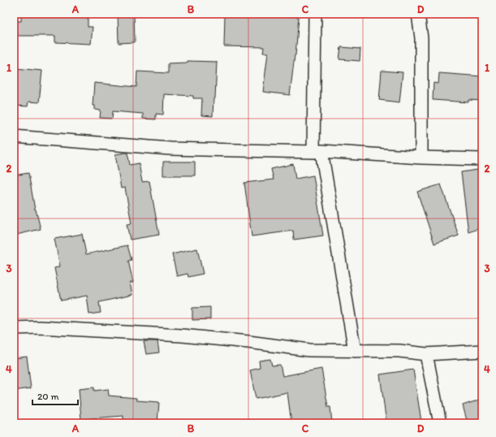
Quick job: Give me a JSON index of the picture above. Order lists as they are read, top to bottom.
{
  "scale_bar": "20 m",
  "grid": {
    "columns": [
      "A",
      "B",
      "C",
      "D"
    ],
    "rows": [
      "1",
      "2",
      "3",
      "4"
    ]
  }
}
